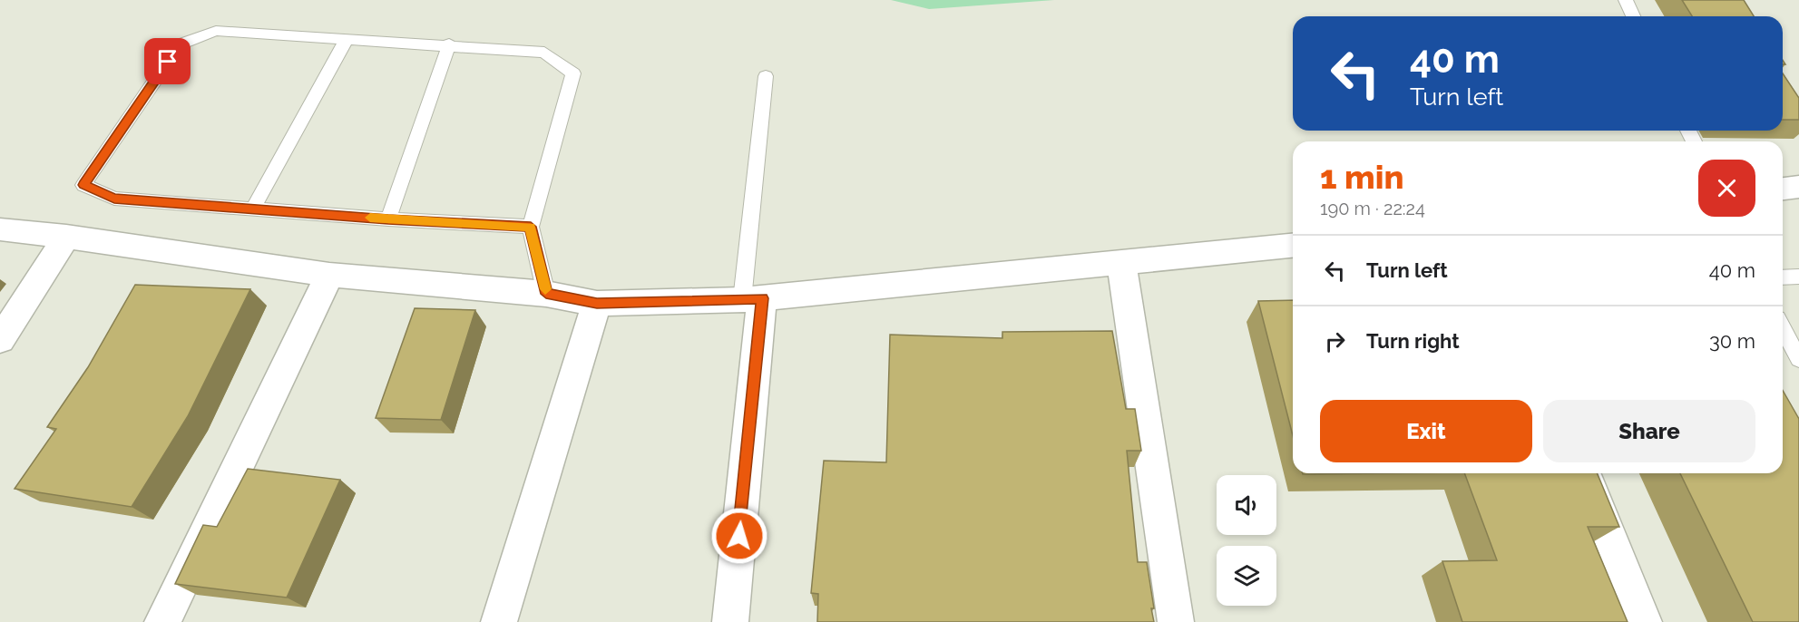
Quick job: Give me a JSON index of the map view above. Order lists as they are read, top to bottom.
{
  "page": {
    "turn": ["40 m", "Turn left"],
    "heading": ["1 min", "190 m · 22:24"],
    "list": [
      {
        "name": "Turn left",
        "value": "40 m"
      },
      {
        "name": "Turn right",
        "value": "30 m"
      }
    ],
    "buttons": ["Exit", "Share"]
  }
}
